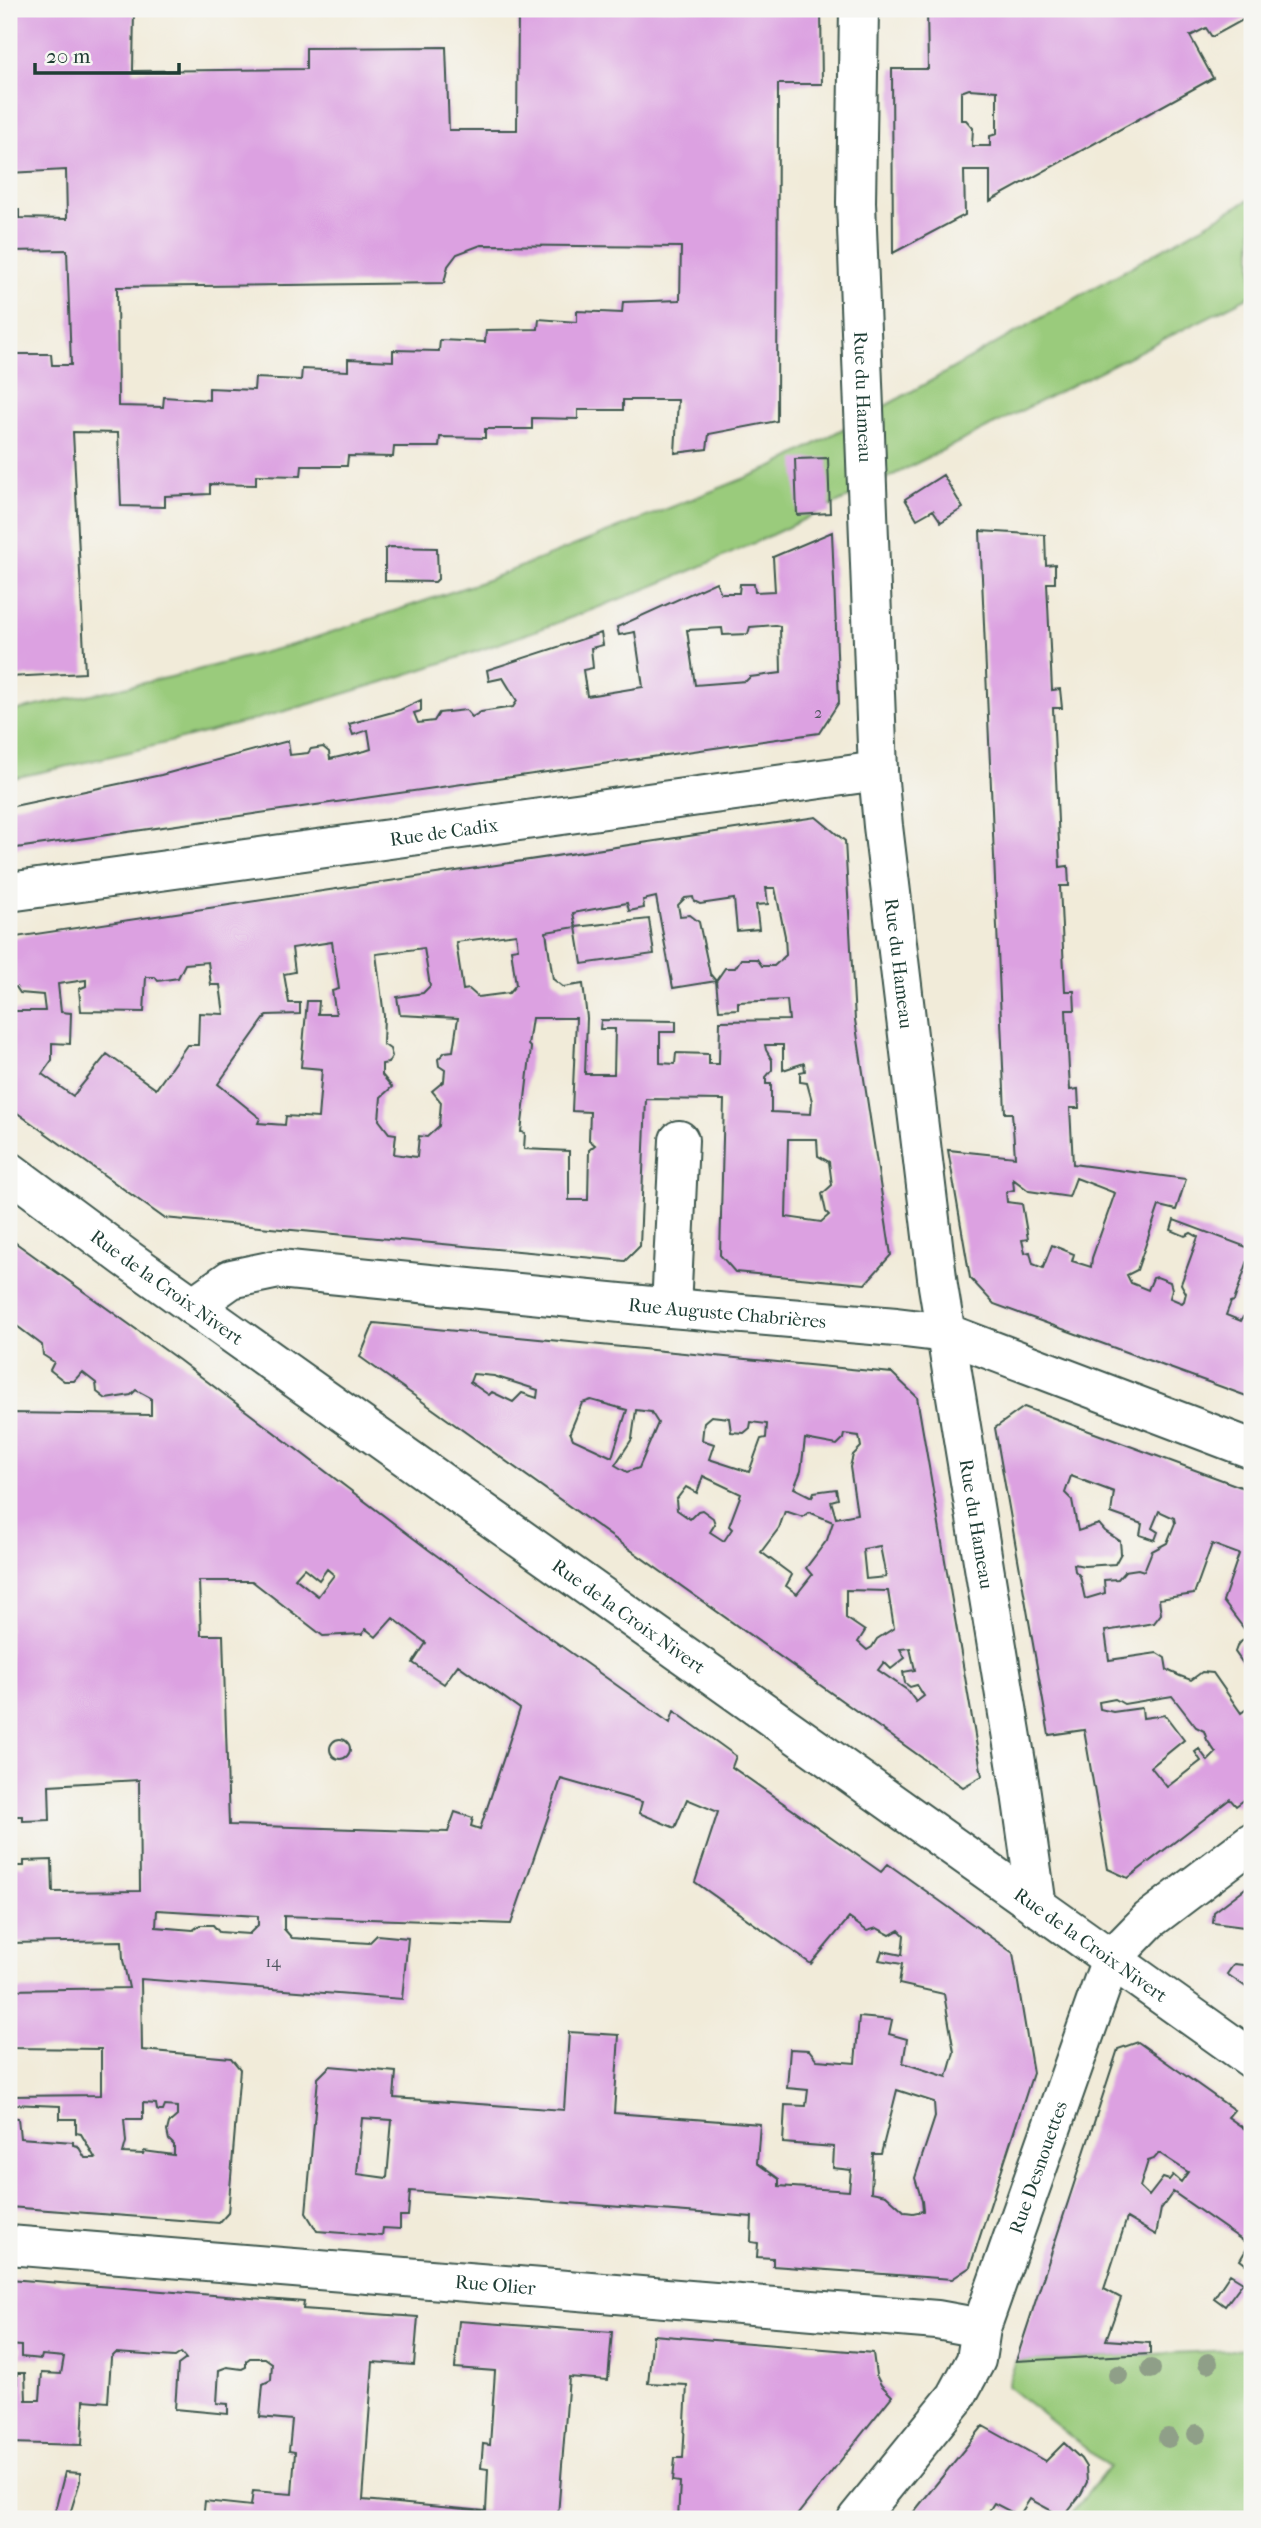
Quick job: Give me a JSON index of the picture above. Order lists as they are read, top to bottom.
{
  "streets": {
    "street": [
      "Rue du Hameau",
      "Rue de Cadix",
      "Rue de la Croix Nivert",
      "Rue Auguste Chabrières",
      "Rue Desnouettes",
      "Rue Olier"
    ]
  },
  "crossings": [
    ["Rue du Hameau", "Rue de Cadix"],
    ["Rue du Hameau", "Rue de la Croix Nivert"],
    ["Rue du Hameau", "Rue Auguste Chabrières"],
    ["Rue de la Croix Nivert", "Rue Auguste Chabrières"],
    ["Rue de la Croix Nivert", "Rue Desnouettes"],
    ["Rue Desnouettes", "Rue Olier"]
  ],
  "house_numbers": ["2", "14"],
  "scale_bar": "20 m"
}
